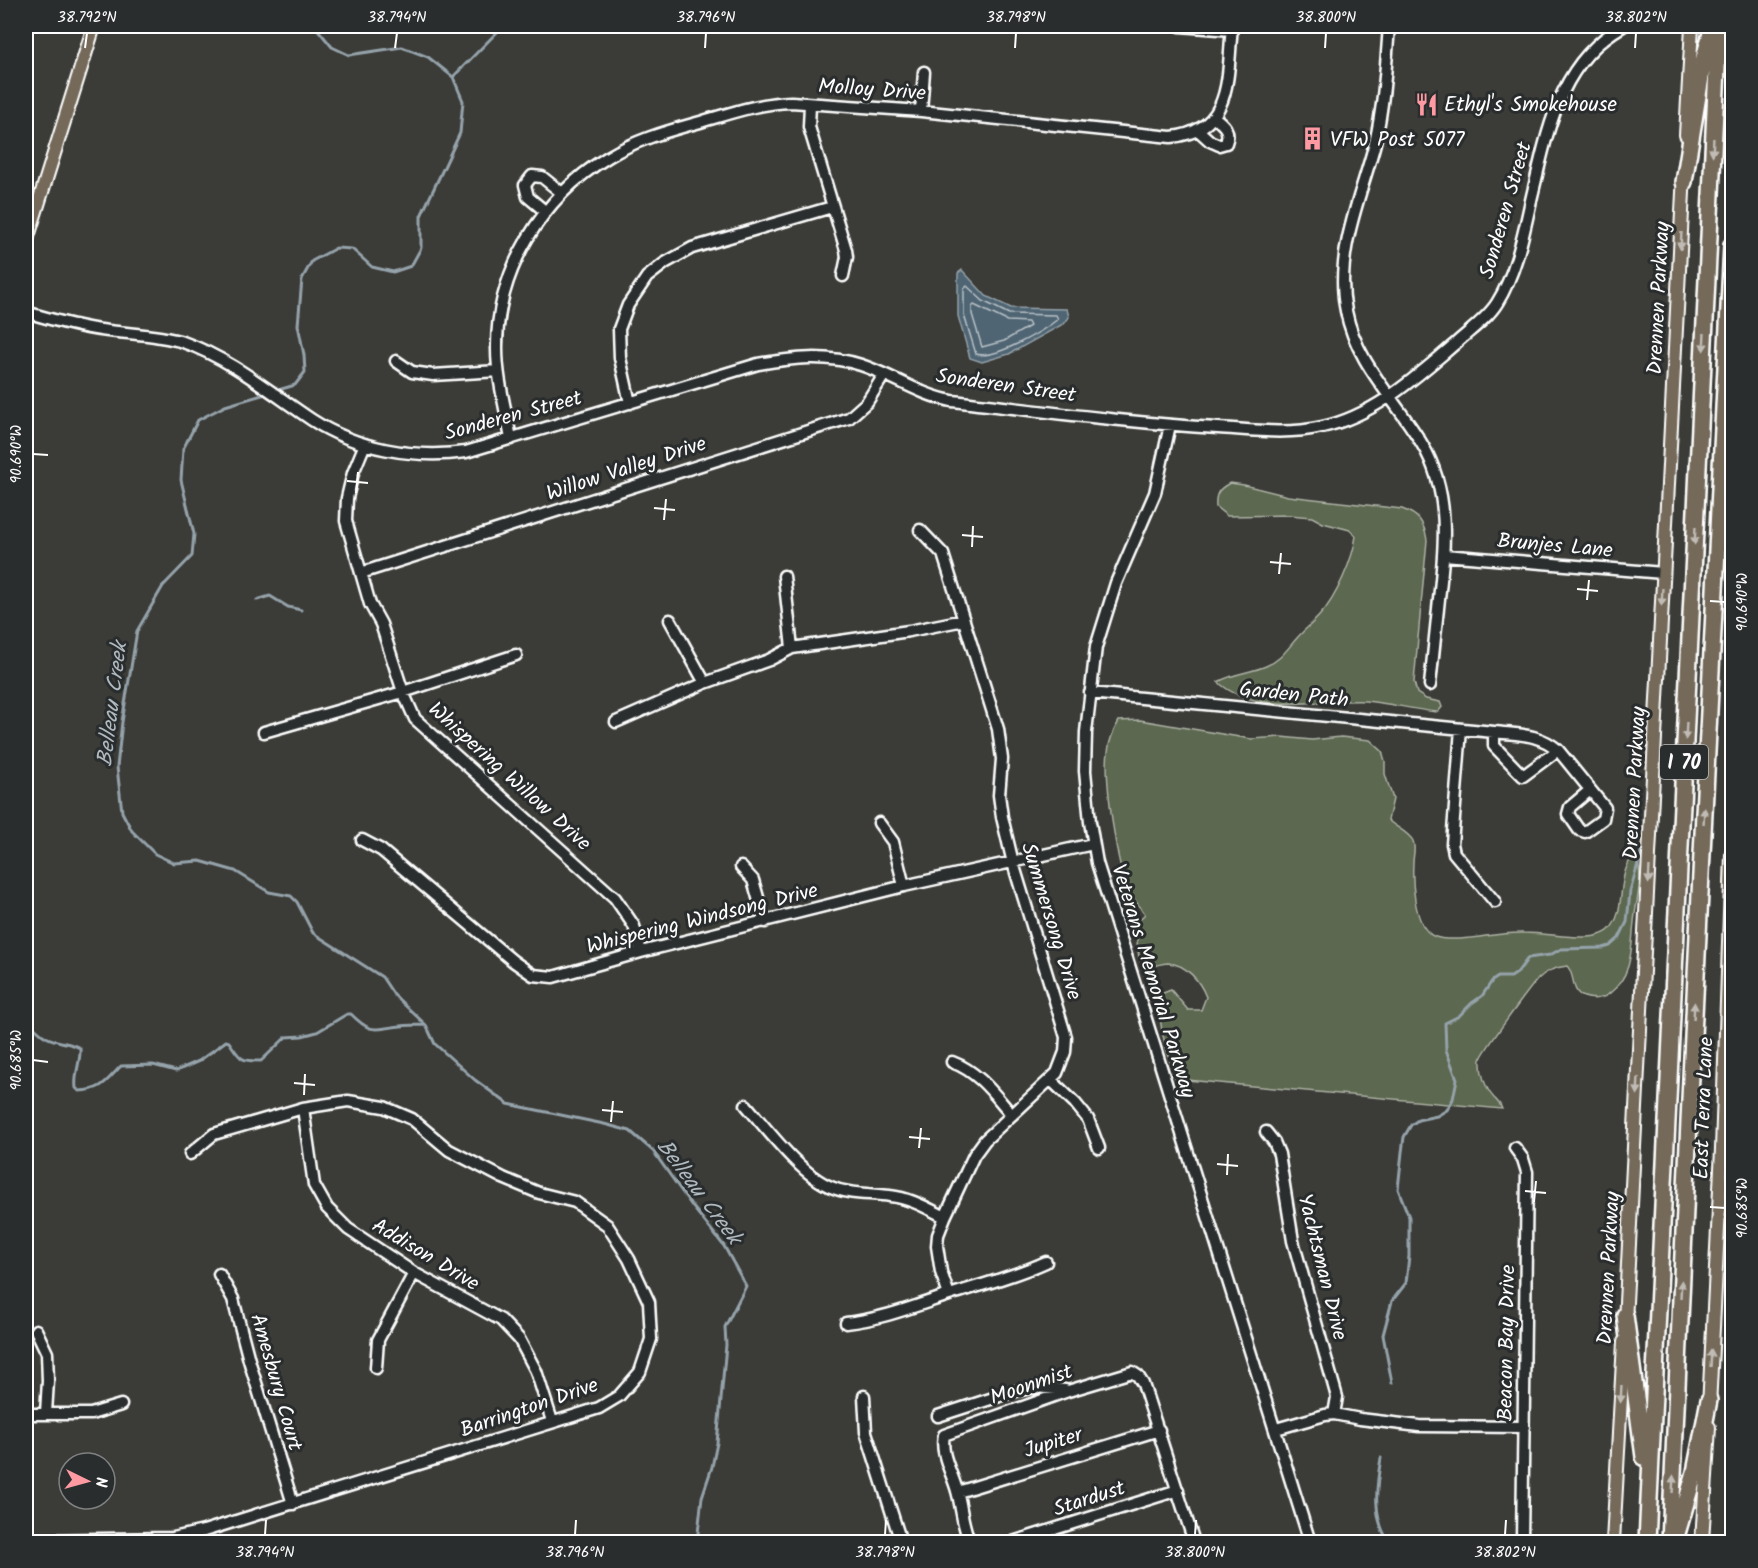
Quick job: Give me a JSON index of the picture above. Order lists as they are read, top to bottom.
{
  "streets": {
    "highway": ["I 70"],
    "main road": ["Drennen Parkway", "East Terra Lane"],
    "street": [
      "Molloy Drive",
      "Sonderen Street",
      "Willow Valley Drive",
      "Brunjes Lane",
      "Garden Path",
      "Whispering Willow Drive",
      "Whispering Windsong Drive",
      "Summersong Drive",
      "Veterans Memorial Parkway",
      "Addison Drive",
      "Yachtsman Drive",
      "Beacon Bay Drive",
      "Amesbury Court",
      "Moonmist",
      "Barrington Drive",
      "Jupiter",
      "Stardust"
    ]
  },
  "crossings": [
    ["Molloy Drive", "Sonderen Street"],
    ["Sonderen Street", "Willow Valley Drive"],
    ["Sonderen Street", "Whispering Willow Drive"],
    ["Sonderen Street", "Veterans Memorial Parkway"],
    ["Drennen Parkway", "Brunjes Lane"],
    ["Willow Valley Drive", "Whispering Willow Drive"],
    ["Garden Path", "Veterans Memorial Parkway"],
    ["Whispering Willow Drive", "Whispering Windsong Drive"],
    ["Whispering Windsong Drive", "Summersong Drive"],
    ["Whispering Windsong Drive", "Veterans Memorial Parkway"],
    ["Addison Drive", "Barrington Drive"],
    ["Amesbury Court", "Barrington Drive"],
    ["Moonmist", "Jupiter"]
  ],
  "one_way": ["Drennen Parkway", "East Terra Lane"],
  "water": ["Belleau Creek"],
  "places": {
    "restaurant": ["Ethyl's Smokehouse"],
    "building": ["VFW Post 5077"]
  },
  "north": "right",
  "coordinates": [
    "38.792°N",
    "38.794°N",
    "38.796°N",
    "38.798°N",
    "38.800°N",
    "38.802°N",
    "90.690°W",
    "90.685°W"
  ]
}
